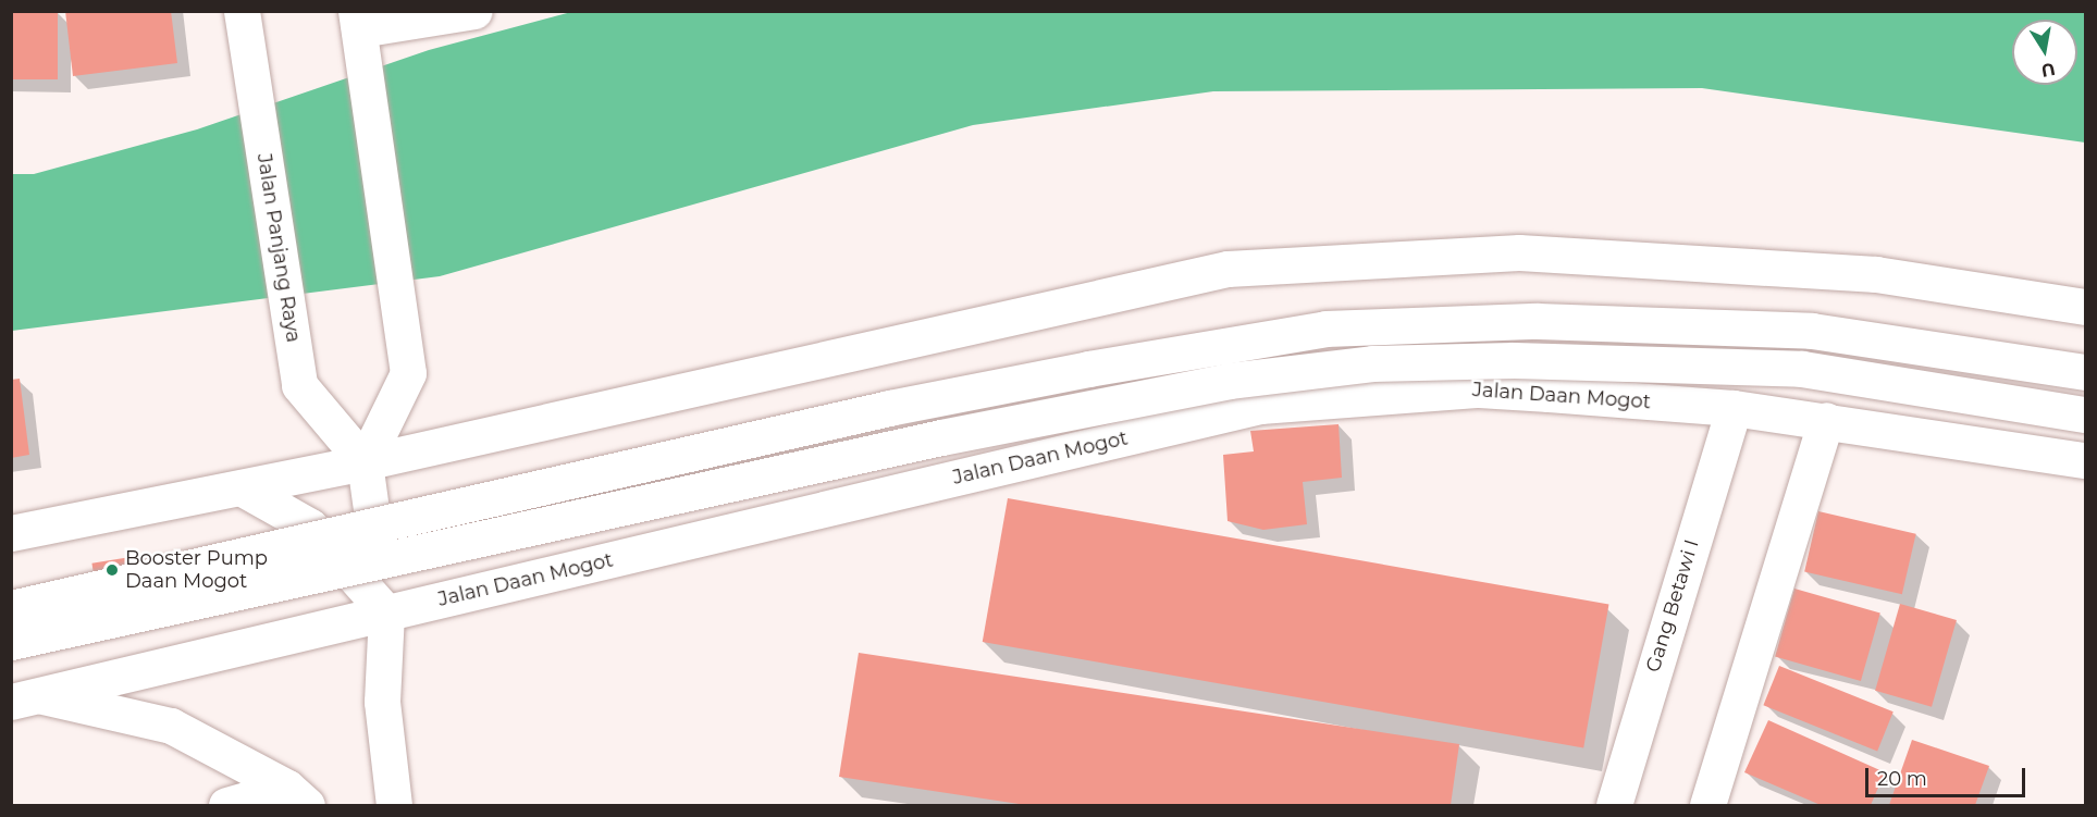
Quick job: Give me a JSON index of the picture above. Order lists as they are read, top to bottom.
{
  "streets": {
    "main road": ["Jalan Panjang Raya", "Jalan Daan Mogot", "Gang Betawi I"]
  },
  "crossings": [
    ["Jalan Daan Mogot", "Gang Betawi I"]
  ],
  "places": ["Booster Pump Daan Mogot"],
  "scale_bar": "20 m",
  "north": "bottom"
}
